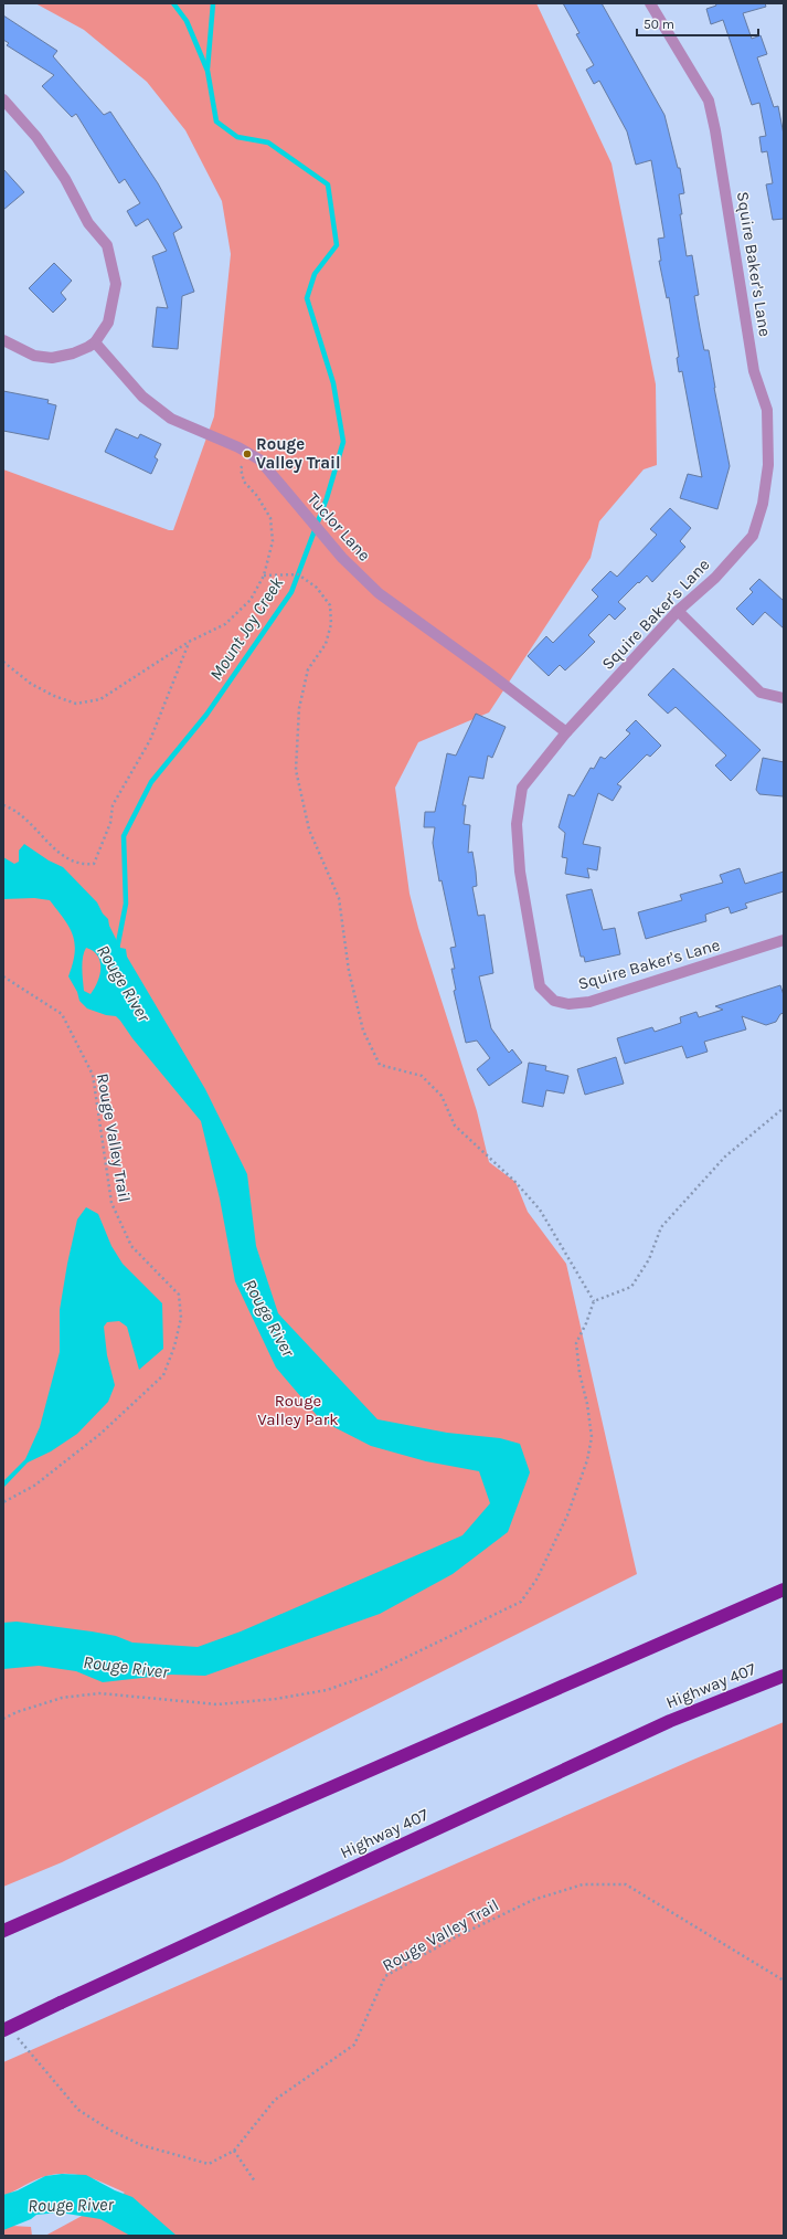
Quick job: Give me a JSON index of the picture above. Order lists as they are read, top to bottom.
{
  "streets": {
    "highway": ["Highway 407"],
    "street": ["Squire Baker's Lane", "Tuclor Lane"],
    "path": ["Rouge Valley Trail"]
  },
  "crossings": [
    ["Squire Baker's Lane", "Tuclor Lane"],
    ["Rouge Valley Trail", "Highway 407"]
  ],
  "water": ["Mount Joy Creek", "Rouge River"],
  "parks": ["Rouge Valley Park"],
  "places": ["Rouge Valley Trail"],
  "scale_bar": "50 m"
}
